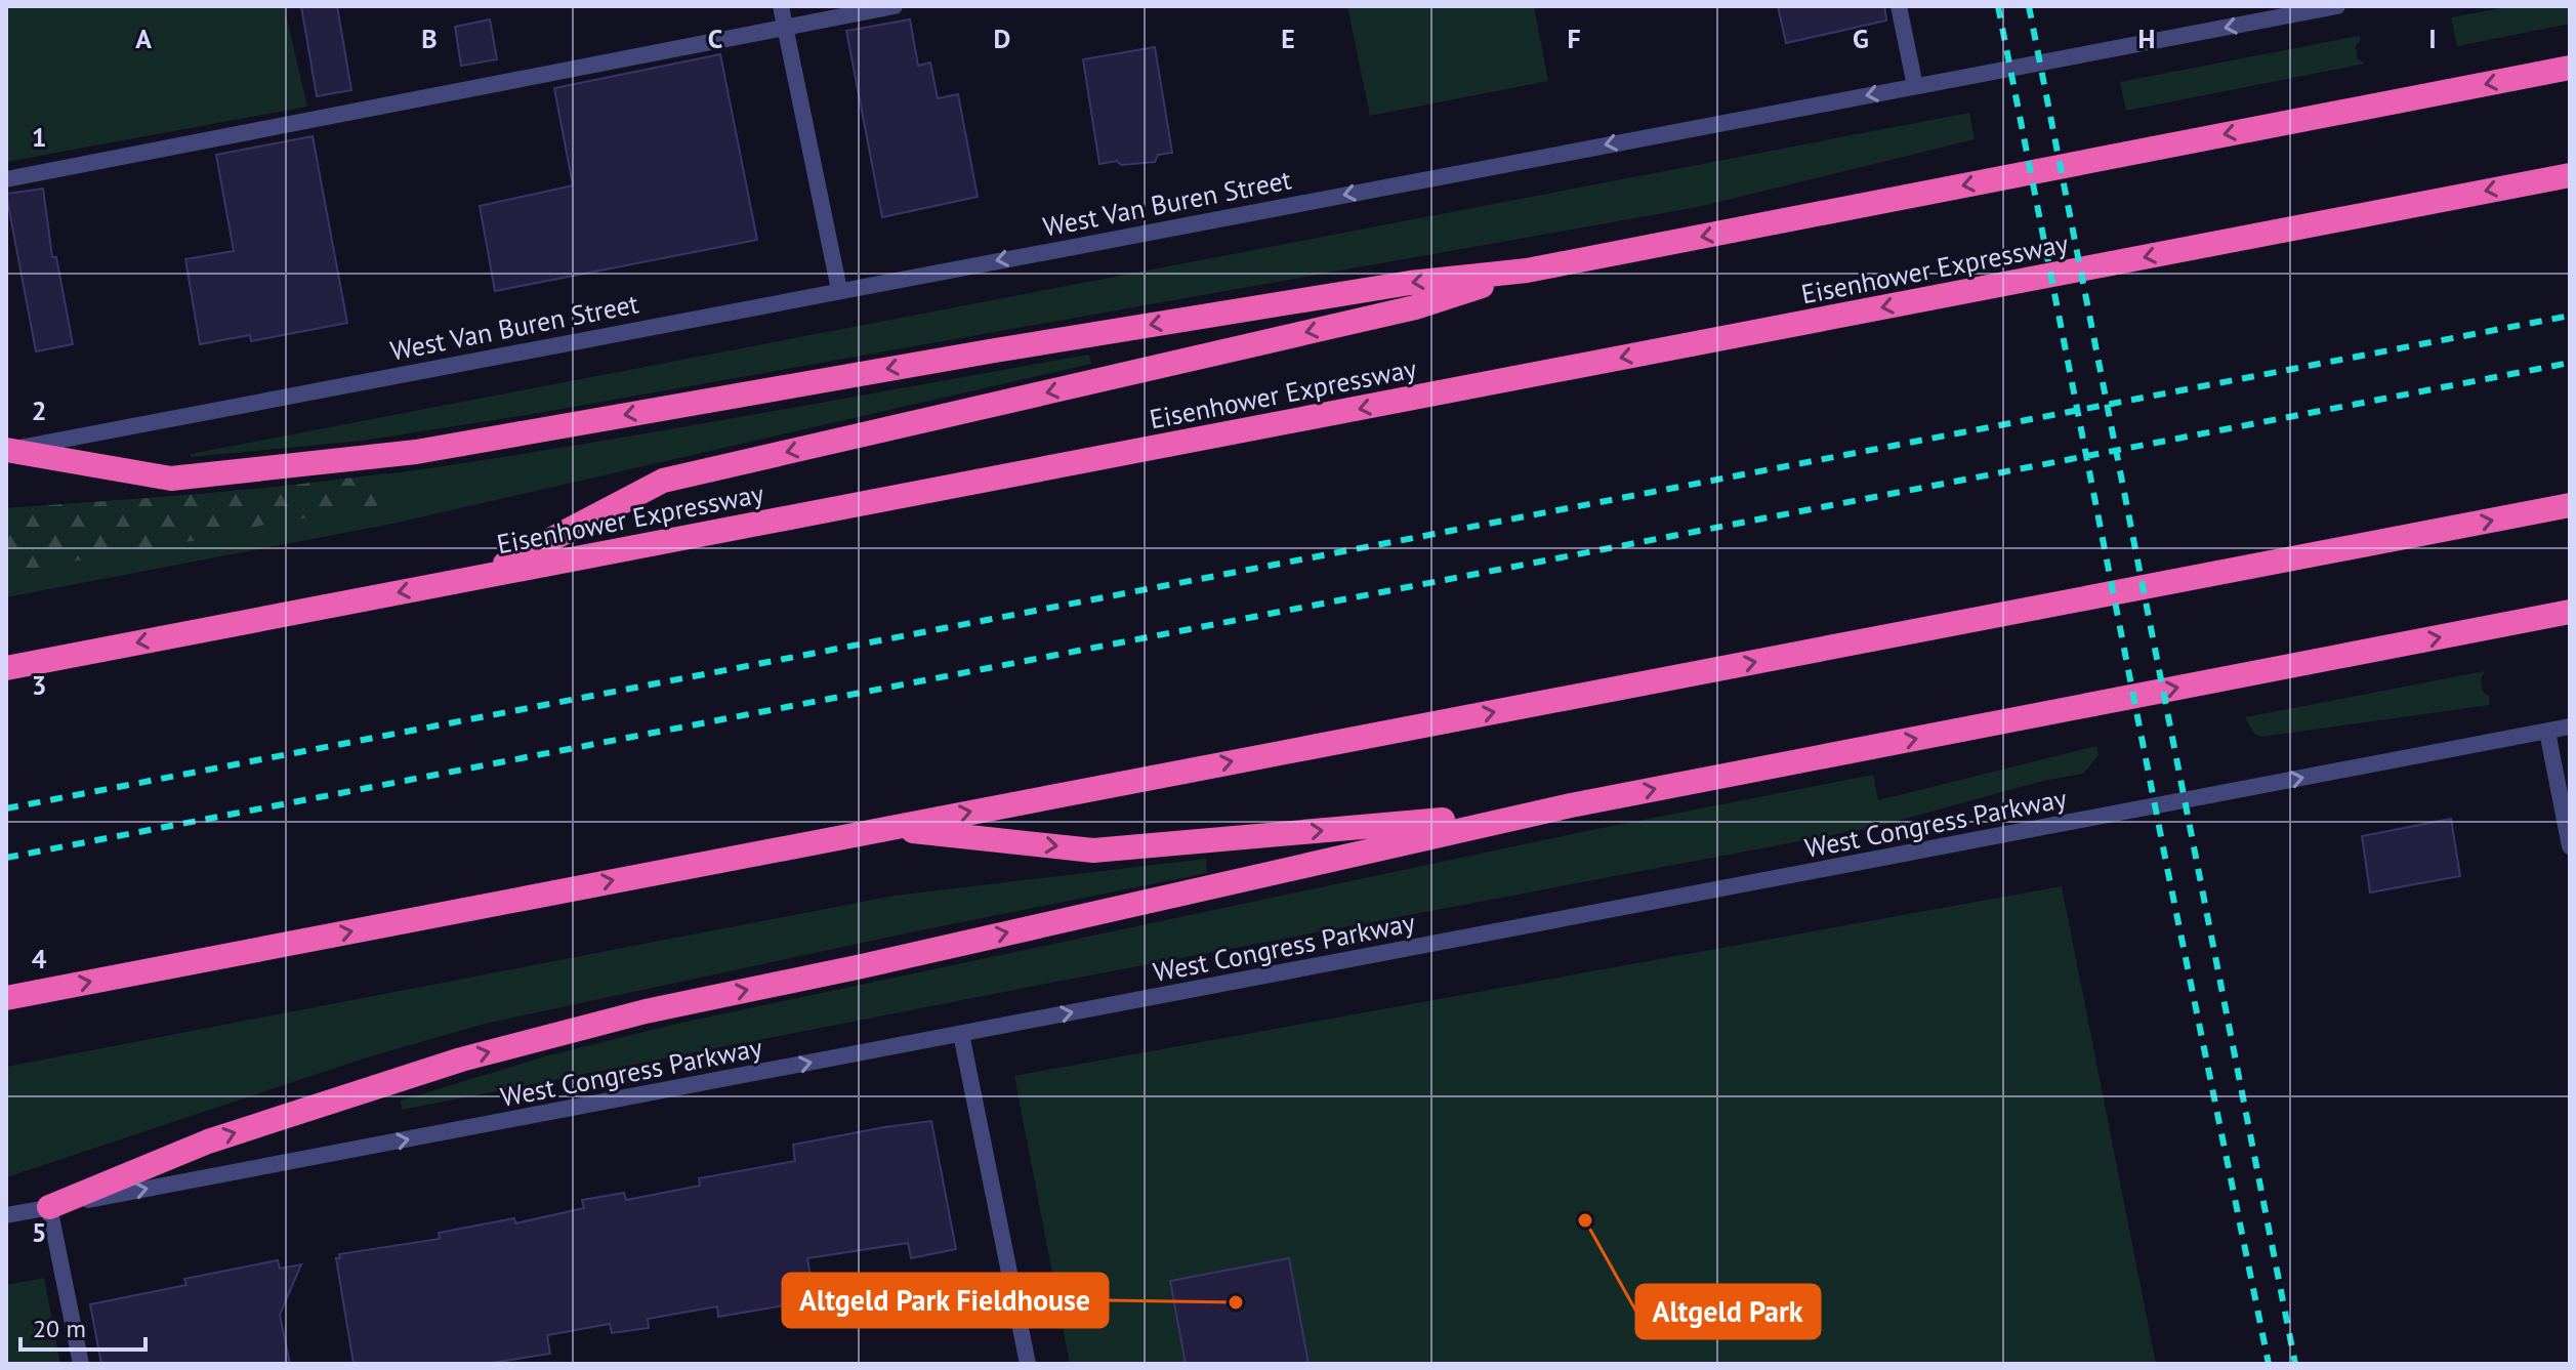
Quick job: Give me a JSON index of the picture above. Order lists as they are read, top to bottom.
{
  "streets": {
    "highway": ["Eisenhower Expressway"],
    "street": ["West Van Buren Street", "West Congress Parkway"]
  },
  "one_way": ["West Van Buren Street", "West Congress Parkway"],
  "places": ["Altgeld Park", "Altgeld Park Fieldhouse"],
  "scale_bar": "20 m",
  "grid": {
    "columns": [
      "A",
      "B",
      "C",
      "D",
      "E",
      "F",
      "G",
      "H",
      "I"
    ],
    "rows": [
      "1",
      "2",
      "3",
      "4",
      "5"
    ]
  }
}
